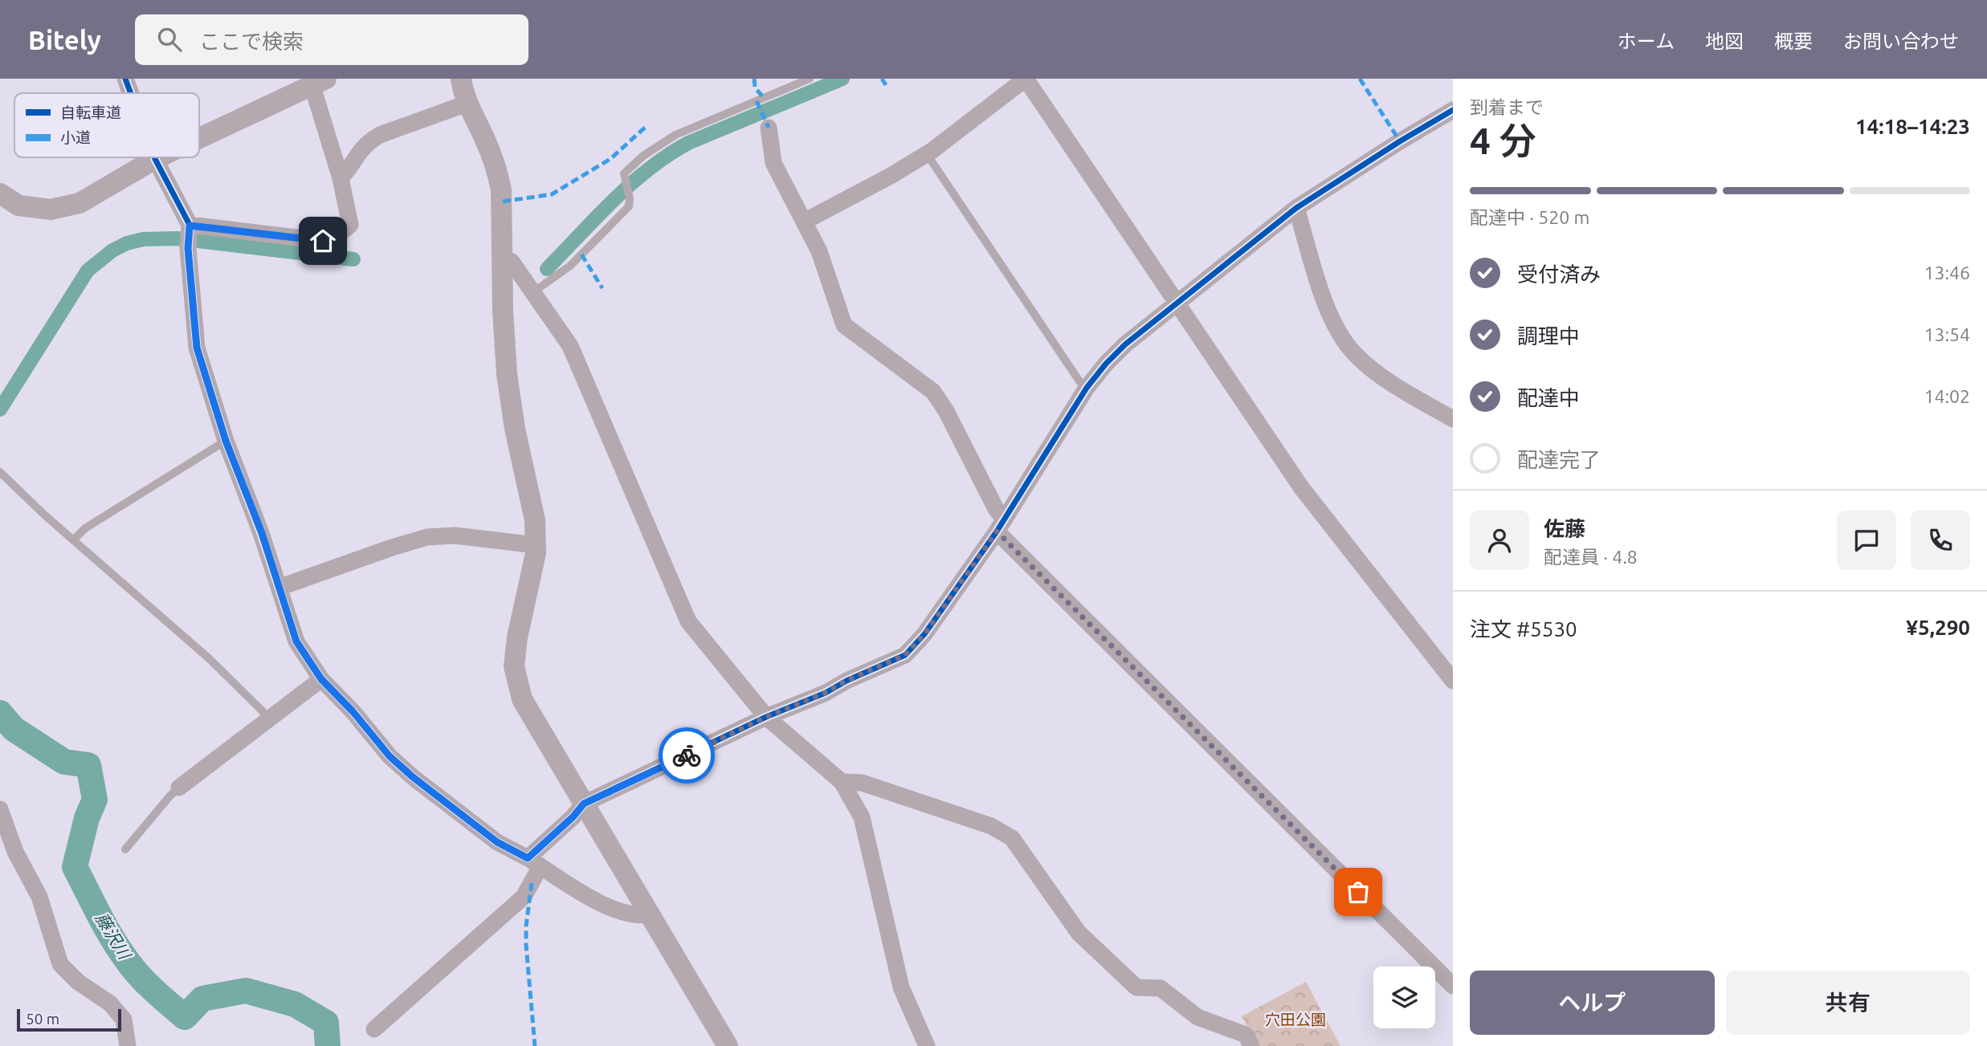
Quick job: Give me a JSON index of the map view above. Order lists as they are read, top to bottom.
{
  "water": ["藤沢川"],
  "parks": ["穴田公園"],
  "legend": ["自転車道", "小道"],
  "scale_bar": "50 m",
  "page": {
    "header": "Bitely",
    "search": "ここで検索",
    "nav": [
      "ホーム",
      "地図",
      "概要",
      "お問い合わせ"
    ],
    "heading": ["4 分", "到着まで", "14:18–14:23"],
    "panel": [
      "佐藤",
      "配達員 · 4.8",
      "注文 #5530",
      "¥5,290"
    ],
    "bar": "配達中 · 520 m",
    "list": [
      ["受付済み", "13:46"],
      ["調理中", "13:54"],
      ["配達中", "14:02"],
      "配達完了"
    ],
    "buttons": ["ヘルプ", "共有"],
    "scale": "50 m"
  }
}
